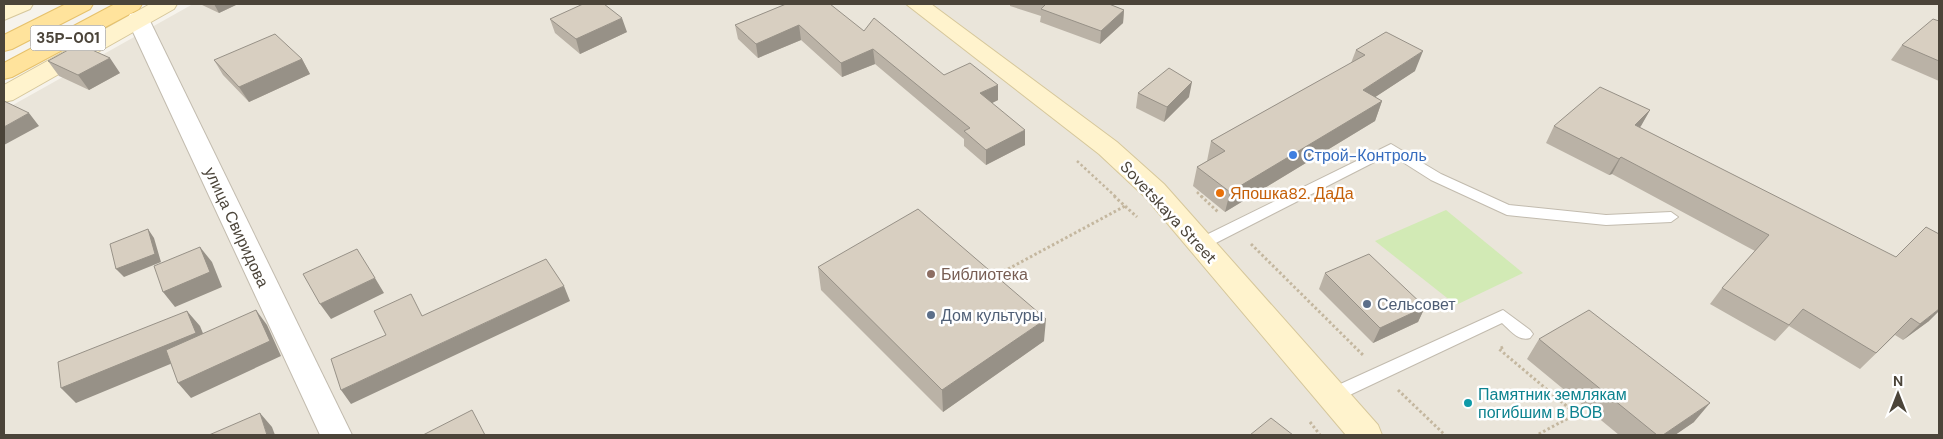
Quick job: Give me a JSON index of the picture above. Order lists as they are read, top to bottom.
{
  "streets": {
    "main road": ["35Р-001"],
    "street": ["Sovetskaya Street", "улица Свиридова"]
  },
  "crossings": [
    ["35Р-001", "улица Свиридова"]
  ],
  "places": [
    "Строй-Контроль",
    "Япошка82. ДаДа",
    "Библиотека",
    "Сельсовет",
    "Дом культуры",
    "Памятник землякам погибшим в ВОВ"
  ],
  "north": "top"
}
